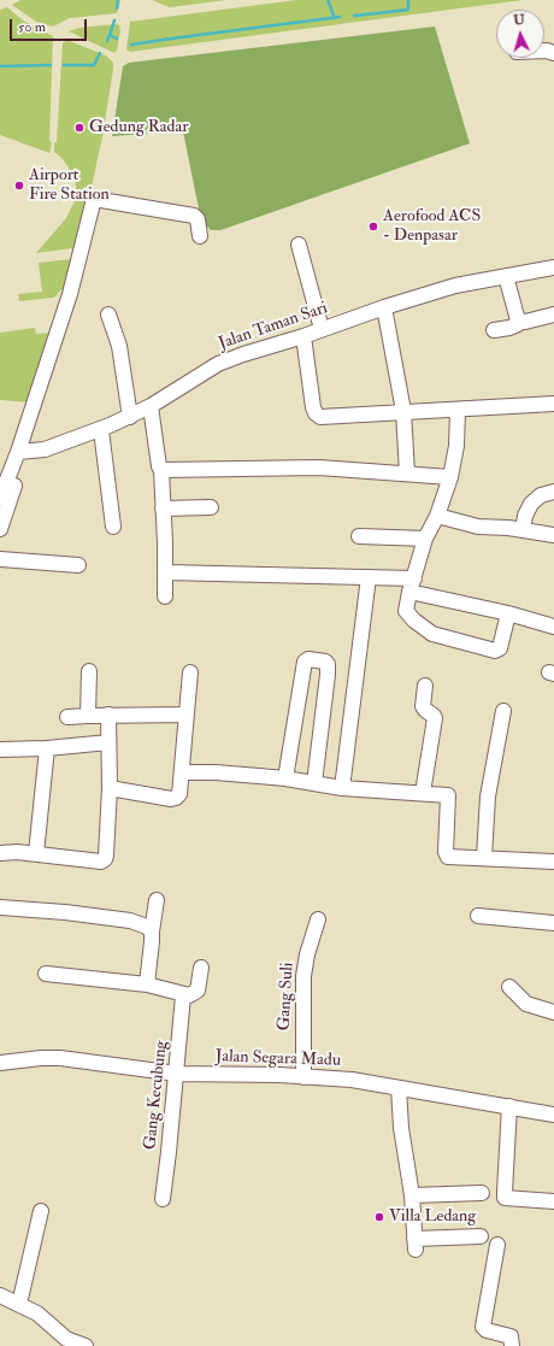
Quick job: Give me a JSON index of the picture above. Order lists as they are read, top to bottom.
{
  "streets": {
    "street": [
      "Jalan Taman Sari",
      "Gang Suli",
      "Jalan Segara Madu",
      "Gang Kecubung"
    ]
  },
  "crossings": [
    ["Gang Suli", "Jalan Segara Madu"],
    ["Jalan Segara Madu", "Gang Kecubung"]
  ],
  "places": [
    "Gedung Radar",
    "Airport Fire Station",
    "Aerofood ACS - Denpasar",
    "Villa Ledang"
  ],
  "scale_bar": "50 m",
  "north": "top"
}
